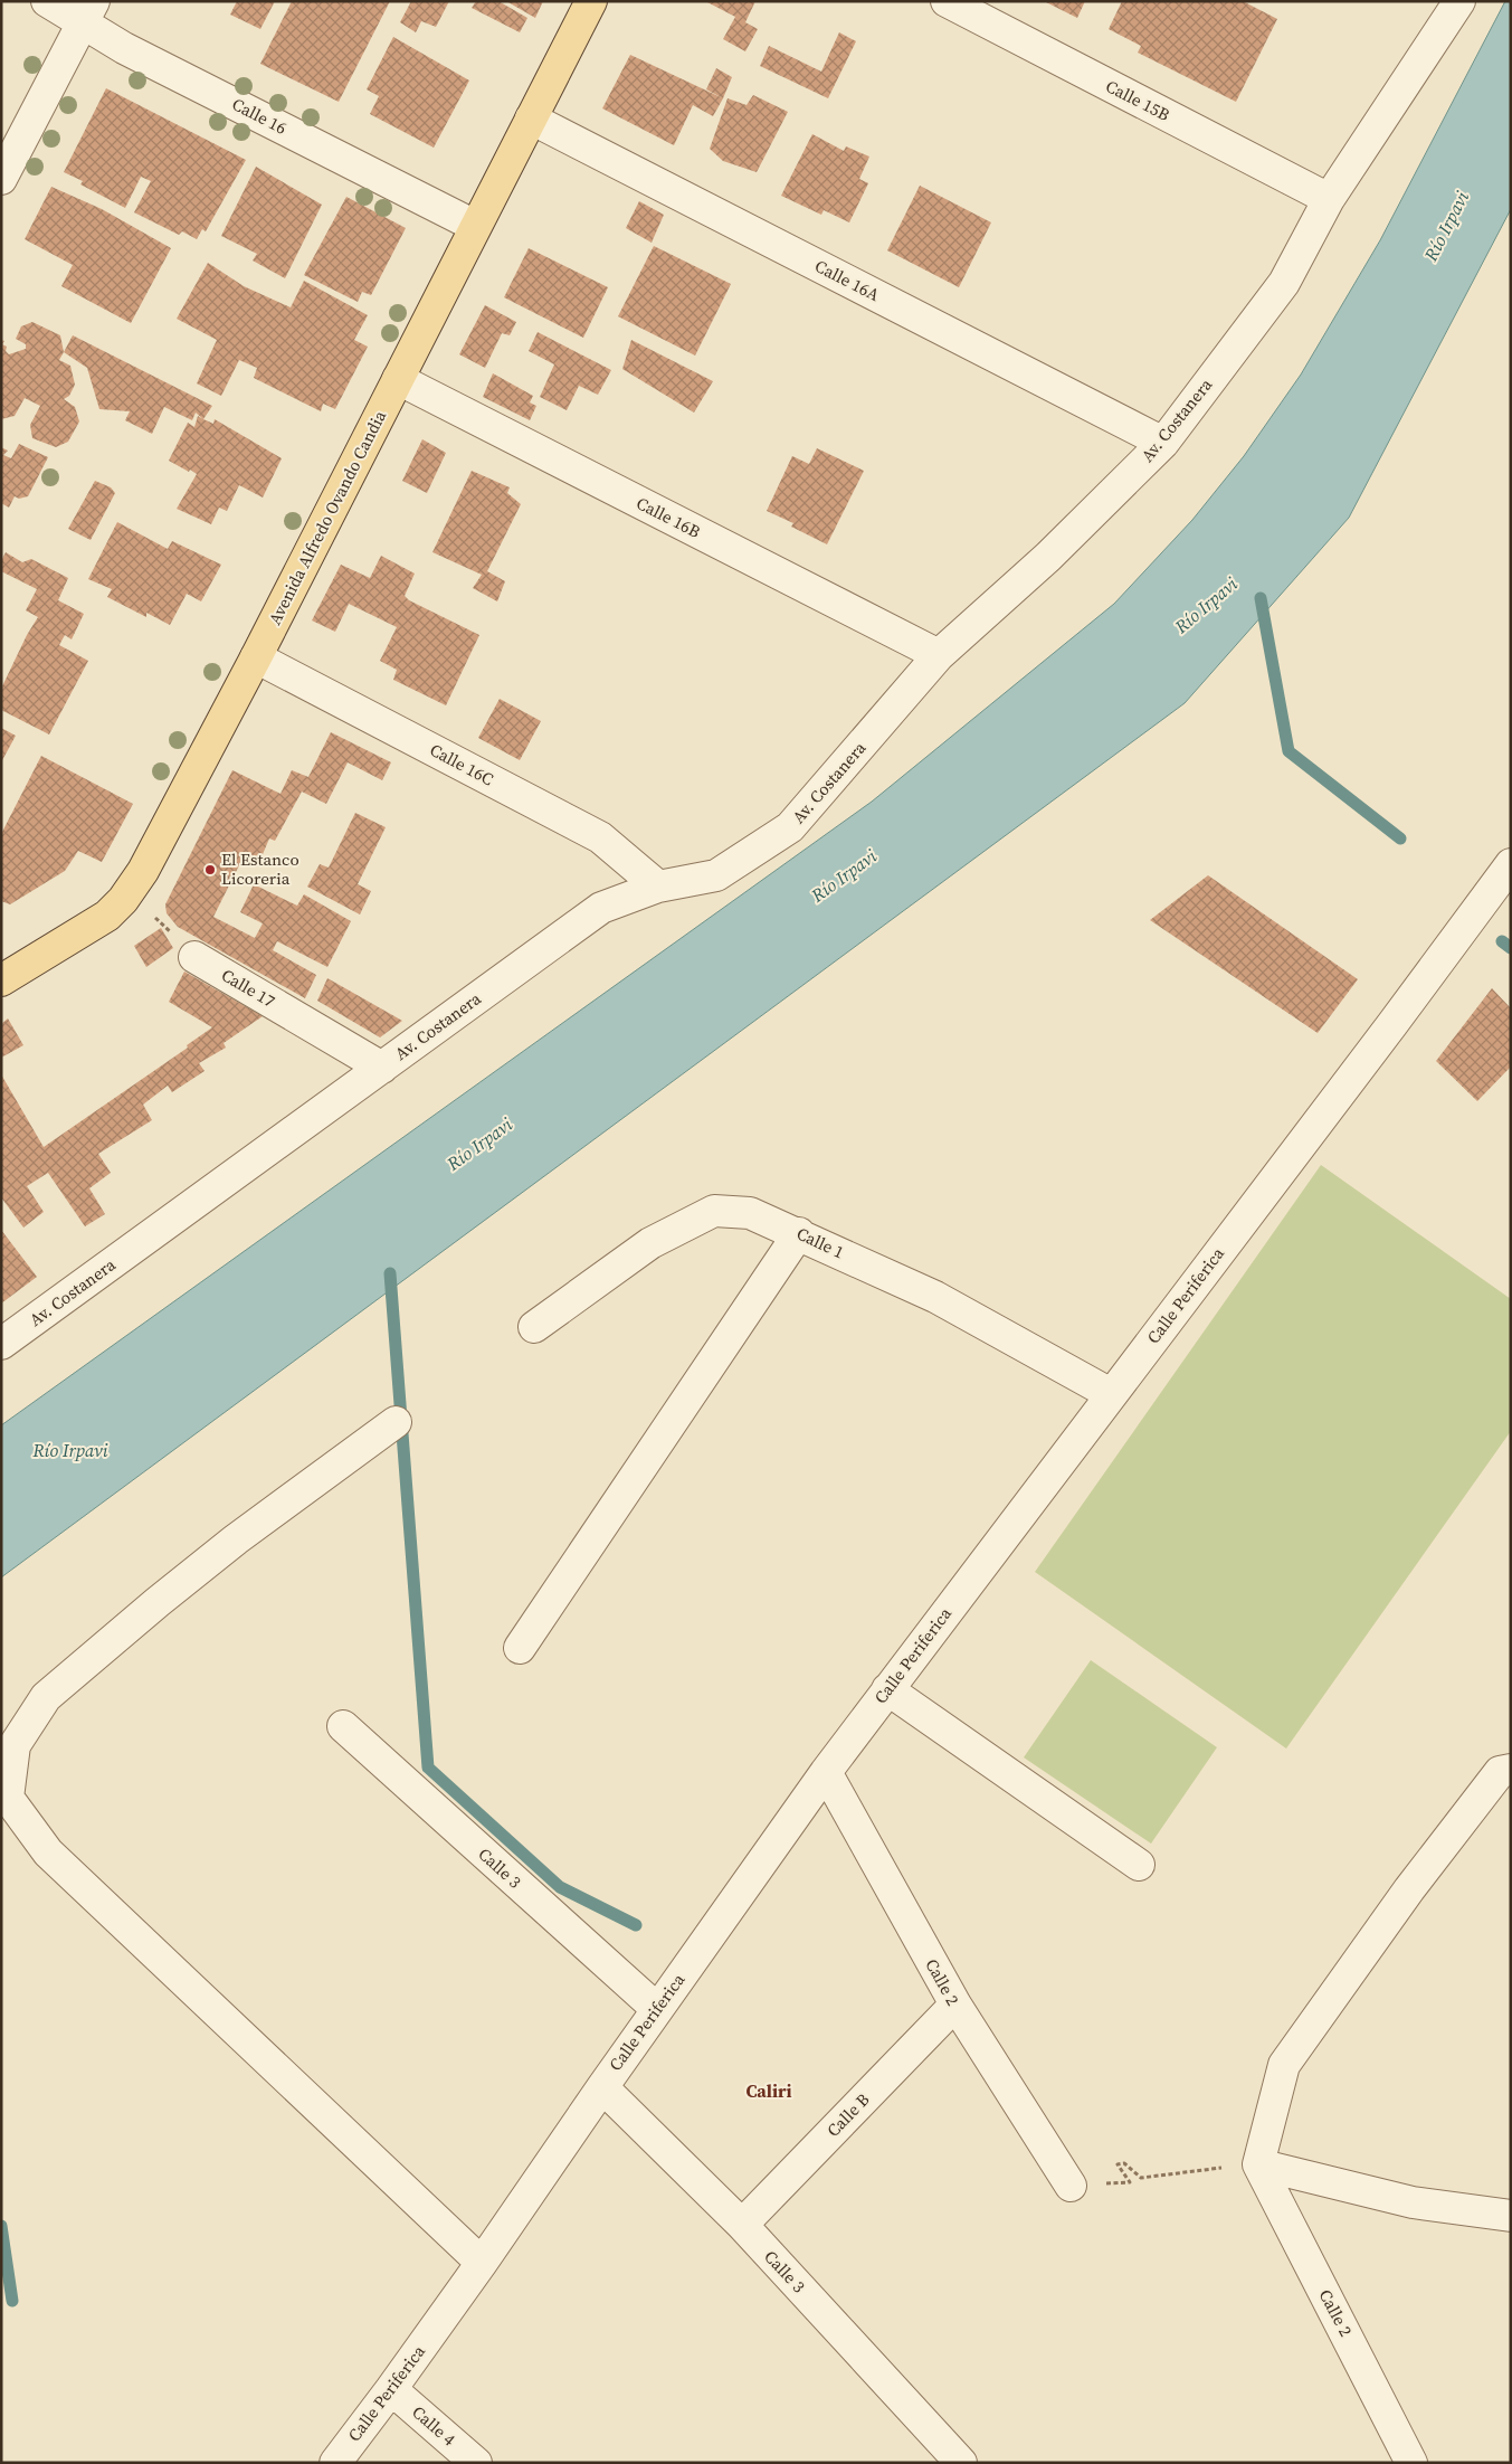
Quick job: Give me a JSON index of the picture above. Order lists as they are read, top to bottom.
{
  "streets": {
    "main road": ["Avenida Alfredo Ovando Candia"],
    "street": [
      "Calle 15B",
      "Calle 16",
      "Calle 16A",
      "Av. Costanera",
      "Calle 16B",
      "Calle 16C",
      "Calle 17",
      "Calle 1",
      "Calle Periferica",
      "Calle 3",
      "Calle 2",
      "Calle B",
      "Calle 4"
    ]
  },
  "crossings": [
    ["Calle 15B", "Av. Costanera"],
    ["Calle 16", "Avenida Alfredo Ovando Candia"],
    ["Calle 16A", "Av. Costanera"],
    ["Calle 16A", "Avenida Alfredo Ovando Candia"],
    ["Av. Costanera", "Calle 16B"],
    ["Av. Costanera", "Calle 16C"],
    ["Av. Costanera", "Calle 17"],
    ["Avenida Alfredo Ovando Candia", "Calle 16B"],
    ["Avenida Alfredo Ovando Candia", "Calle 16C"],
    ["Calle 1", "Calle Periferica"],
    ["Calle Periferica", "Calle 3"],
    ["Calle Periferica", "Calle 2"],
    ["Calle Periferica", "Calle 4"],
    ["Calle 3", "Calle B"],
    ["Calle 2", "Calle B"]
  ],
  "districts": ["Caliri"],
  "water": ["Río Irpavi"],
  "places": ["El Estanco Licoreria"]
}
